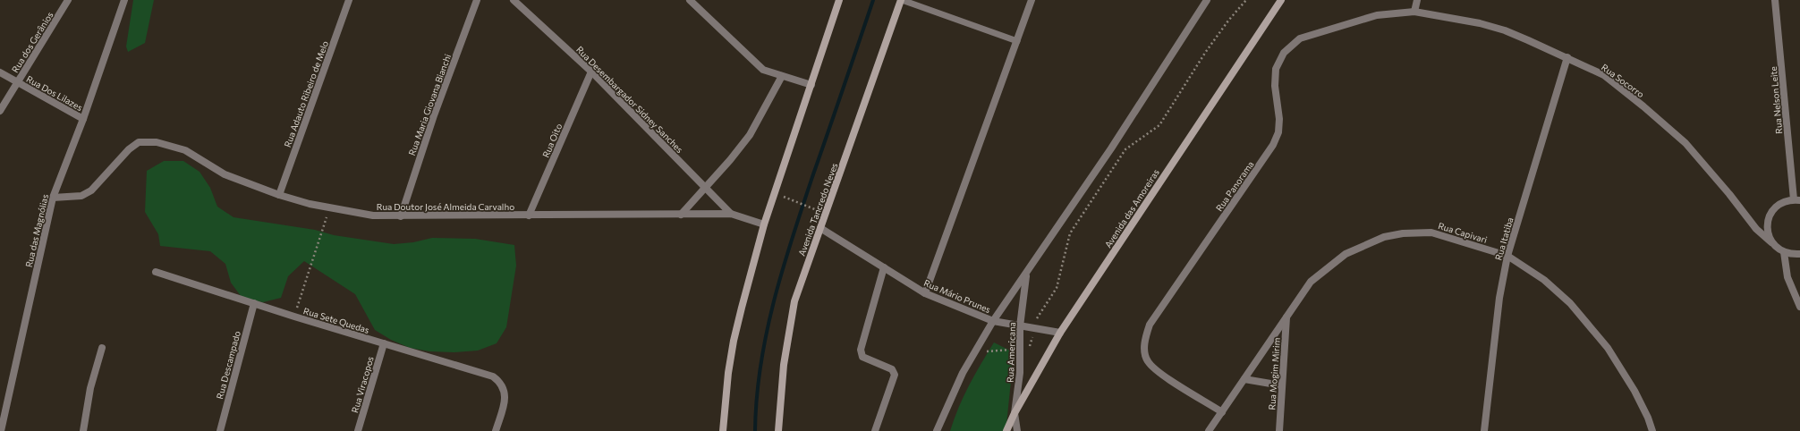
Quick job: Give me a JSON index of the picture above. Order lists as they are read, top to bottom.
{
  "streets": {
    "main road": ["Avenida das Amoreiras", "Avenida Tancredo Neves"],
    "street": [
      "Rua dos Gerânios",
      "Rua Socorro",
      "Rua Dos Lilazes",
      "Rua Adauto Ribeiro de Melo",
      "Rua Desembargador Sidney Sanches",
      "Rua Nelson Leite",
      "Rua Maria Giovana Bianchi",
      "Rua Oito",
      "Rua Panorama",
      "Rua Doutor José Almeida Carvalho",
      "Rua das Magnólias",
      "Rua Capivari",
      "Rua Itatiba",
      "Rua Mário Prunes",
      "Rua Sete Quedas",
      "Rua Americana",
      "Rua Descampado",
      "Rua Mogim Mirim",
      "Rua Viracopos"
    ]
  },
  "crossings": [
    ["Rua dos Gerânios", "Rua Dos Lilazes"],
    ["Rua Socorro", "Rua Panorama"],
    ["Rua Socorro", "Rua Itatiba"],
    ["Rua Dos Lilazes", "Rua das Magnólias"],
    ["Rua Adauto Ribeiro de Melo", "Rua Doutor José Almeida Carvalho"],
    ["Rua Desembargador Sidney Sanches", "Rua Oito"],
    ["Rua Desembargador Sidney Sanches", "Rua Doutor José Almeida Carvalho"],
    ["Rua Maria Giovana Bianchi", "Rua Doutor José Almeida Carvalho"],
    ["Rua Oito", "Rua Doutor José Almeida Carvalho"],
    ["Rua Panorama", "Rua Capivari"],
    ["Rua Doutor José Almeida Carvalho", "Rua das Magnólias"],
    ["Avenida das Amoreiras", "Rua Mário Prunes"],
    ["Avenida das Amoreiras", "Rua Americana"],
    ["Avenida Tancredo Neves", "Rua Mário Prunes"],
    ["Rua Capivari", "Rua Itatiba"],
    ["Rua Capivari", "Rua Mogim Mirim"],
    ["Rua Mário Prunes", "Rua Americana"],
    ["Rua Sete Quedas", "Rua Descampado"],
    ["Rua Sete Quedas", "Rua Viracopos"]
  ]
}
